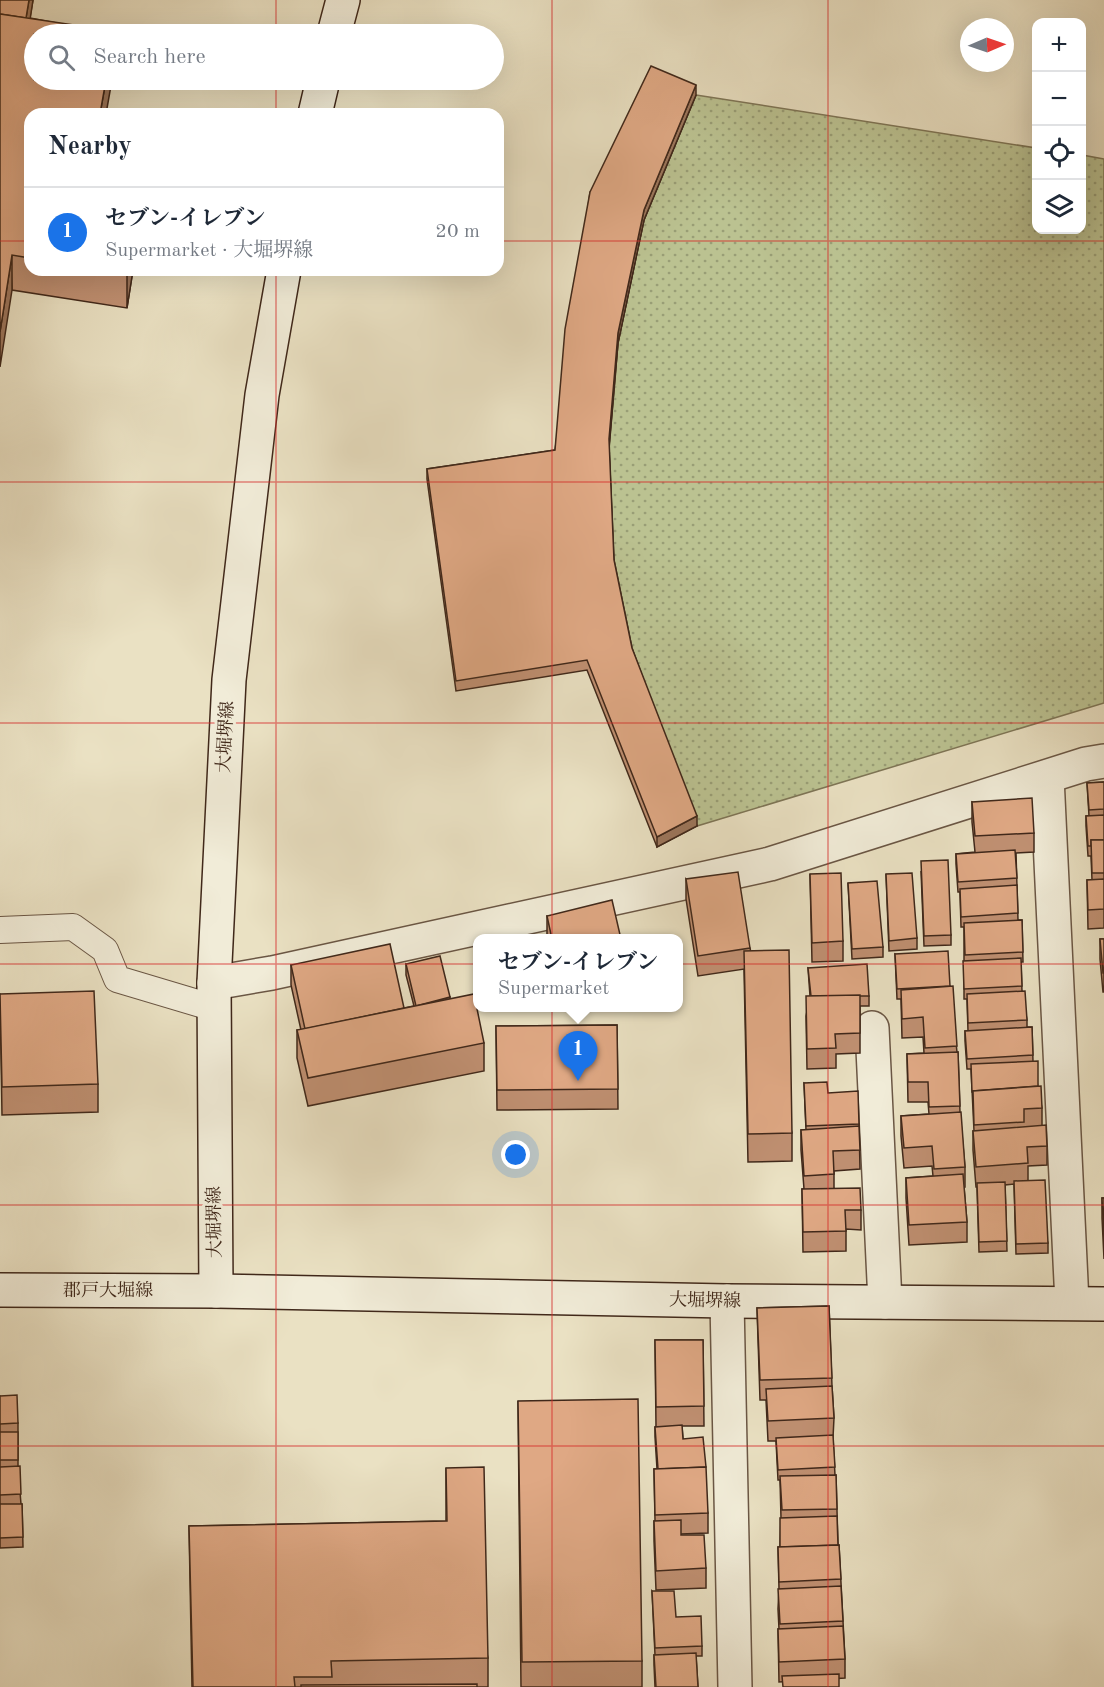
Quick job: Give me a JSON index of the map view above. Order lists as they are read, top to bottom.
{
  "streets": {
    "main road": ["大堀堺線", "郡戸大堀線"]
  },
  "crossings": [
    ["大堀堺線", "郡戸大堀線"]
  ],
  "north": "right",
  "page": {
    "map_buttons": ["+", "−"],
    "search": "Search here",
    "heading": "Nearby",
    "list": [
      {
        "mark": "1",
        "name": "セブン-イレブン",
        "note": "Supermarket · 大堀堺線",
        "value": "20 m"
      }
    ],
    "popup": ["セブン-イレブン", "Supermarket"],
    "pins": "1"
  }
}
